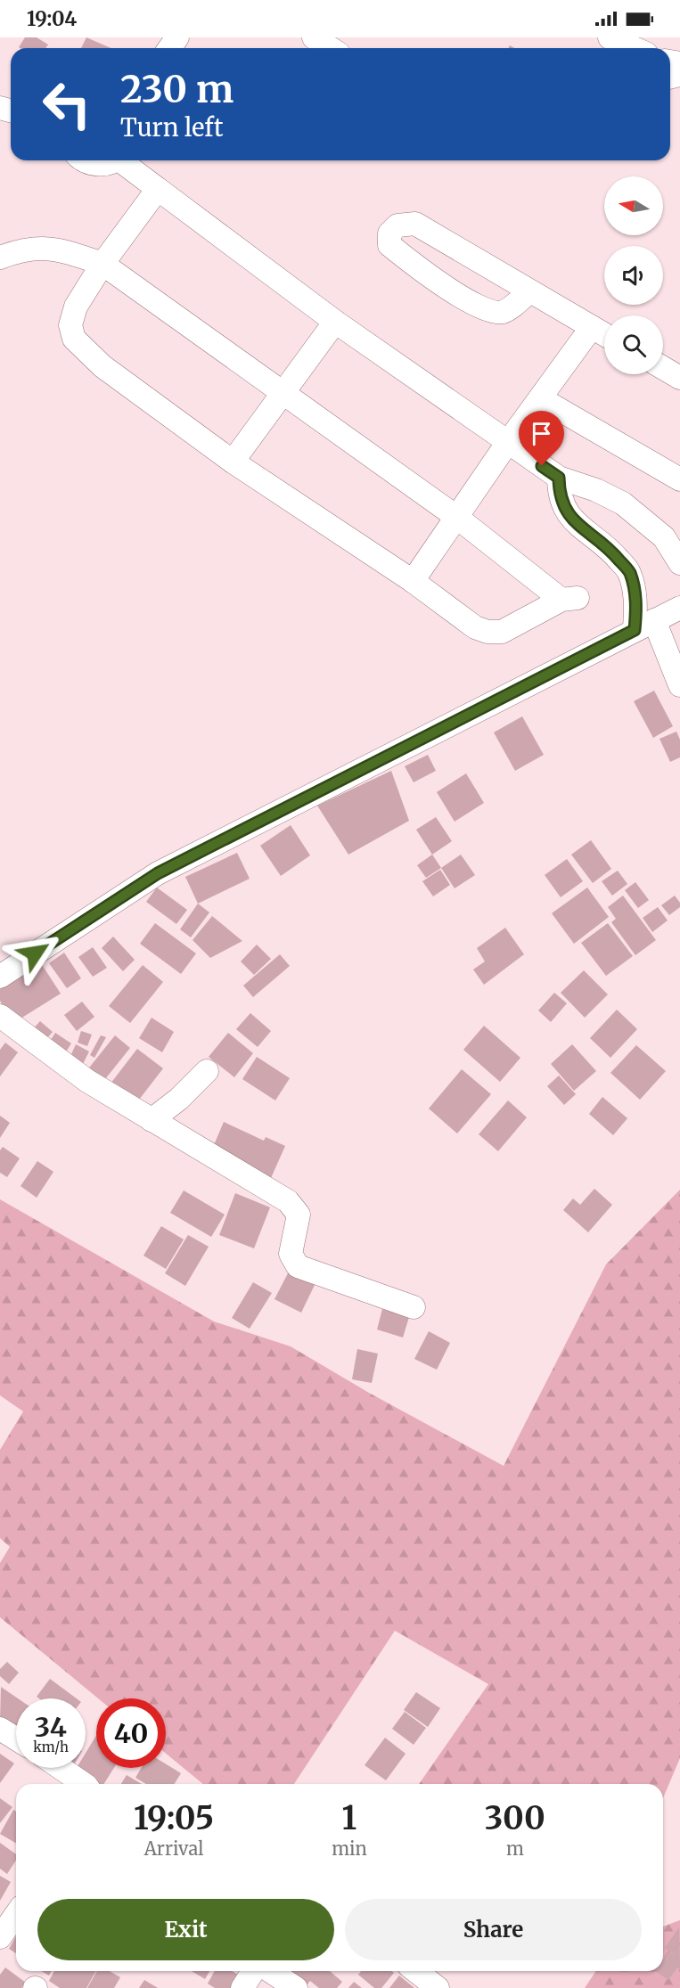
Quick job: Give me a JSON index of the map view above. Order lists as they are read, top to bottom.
{
  "north": "left",
  "page": {
    "status": "19:04",
    "turn": ["230 m", "Turn left"],
    "speed": "34 km/h",
    "limit": "40",
    "eta": [
      "19:05",
      "Arrival",
      "1",
      "min",
      "300",
      "m"
    ],
    "buttons": ["Exit", "Share"]
  }
}
